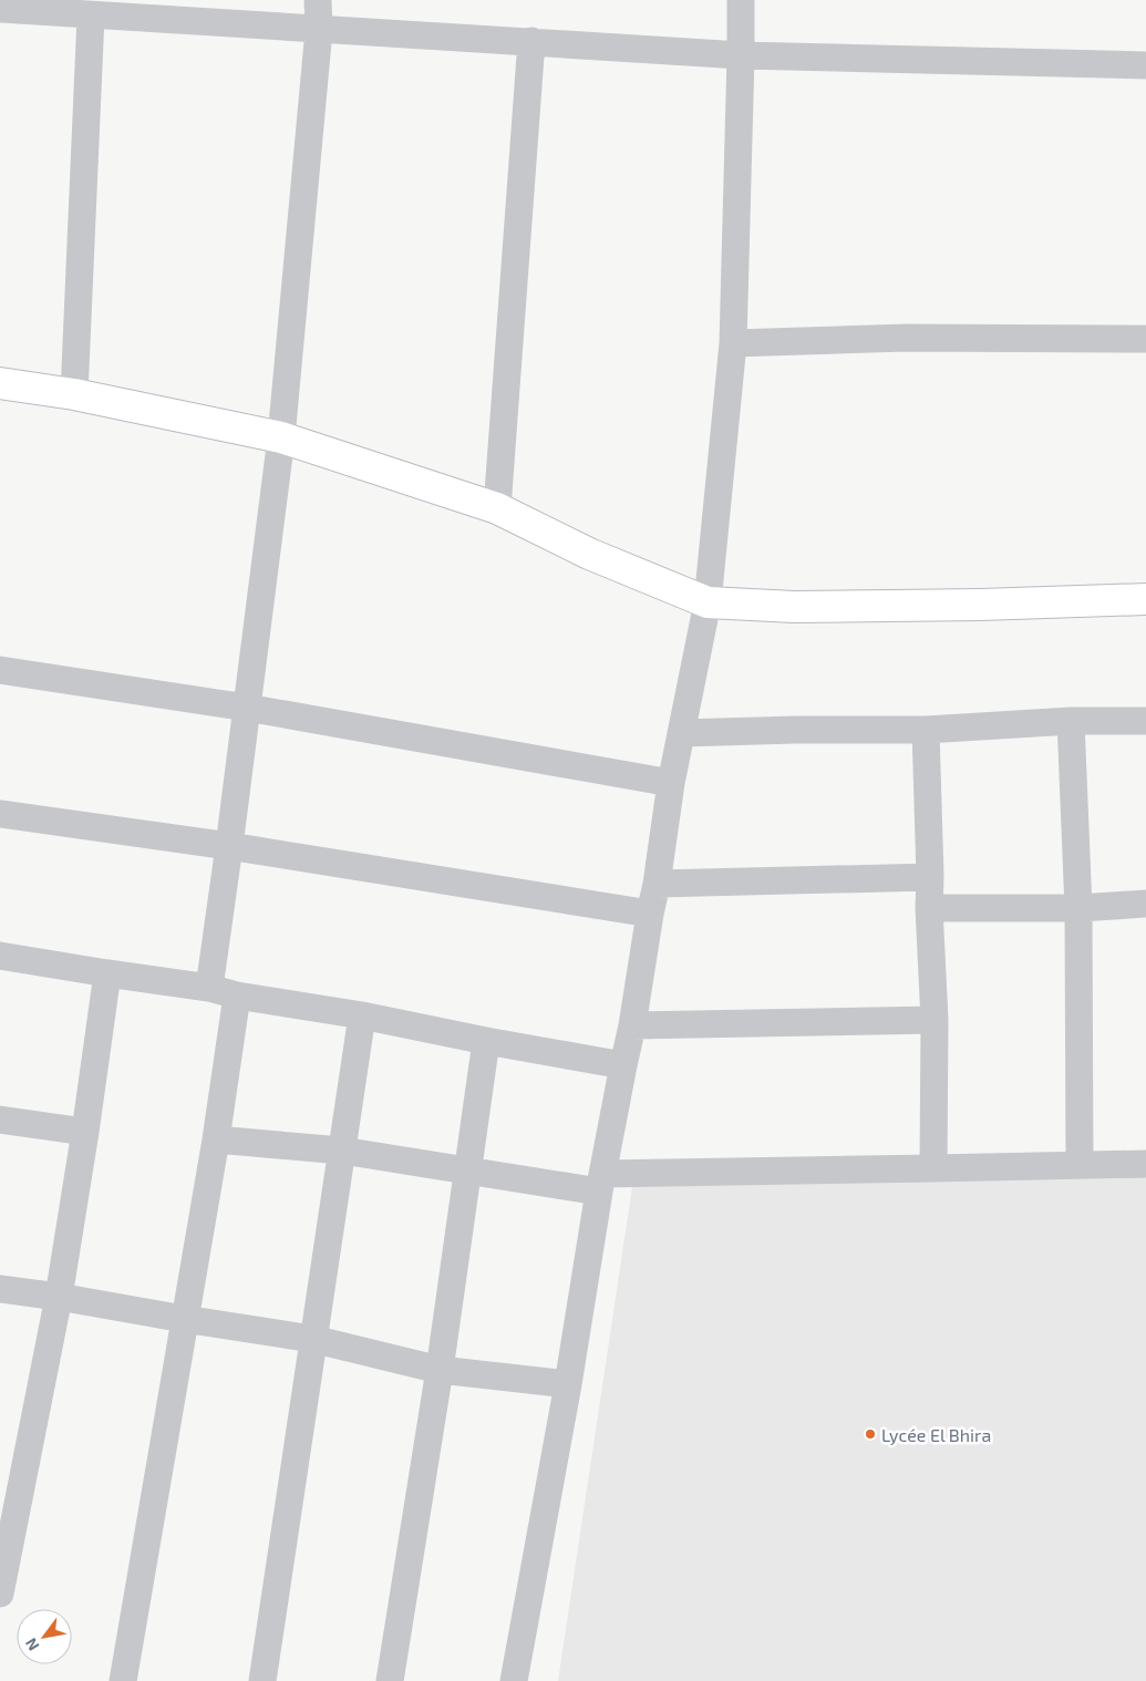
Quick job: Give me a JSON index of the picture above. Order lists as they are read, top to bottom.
{
  "places": ["Lycée El Bhira"],
  "north": "bottom left"
}
